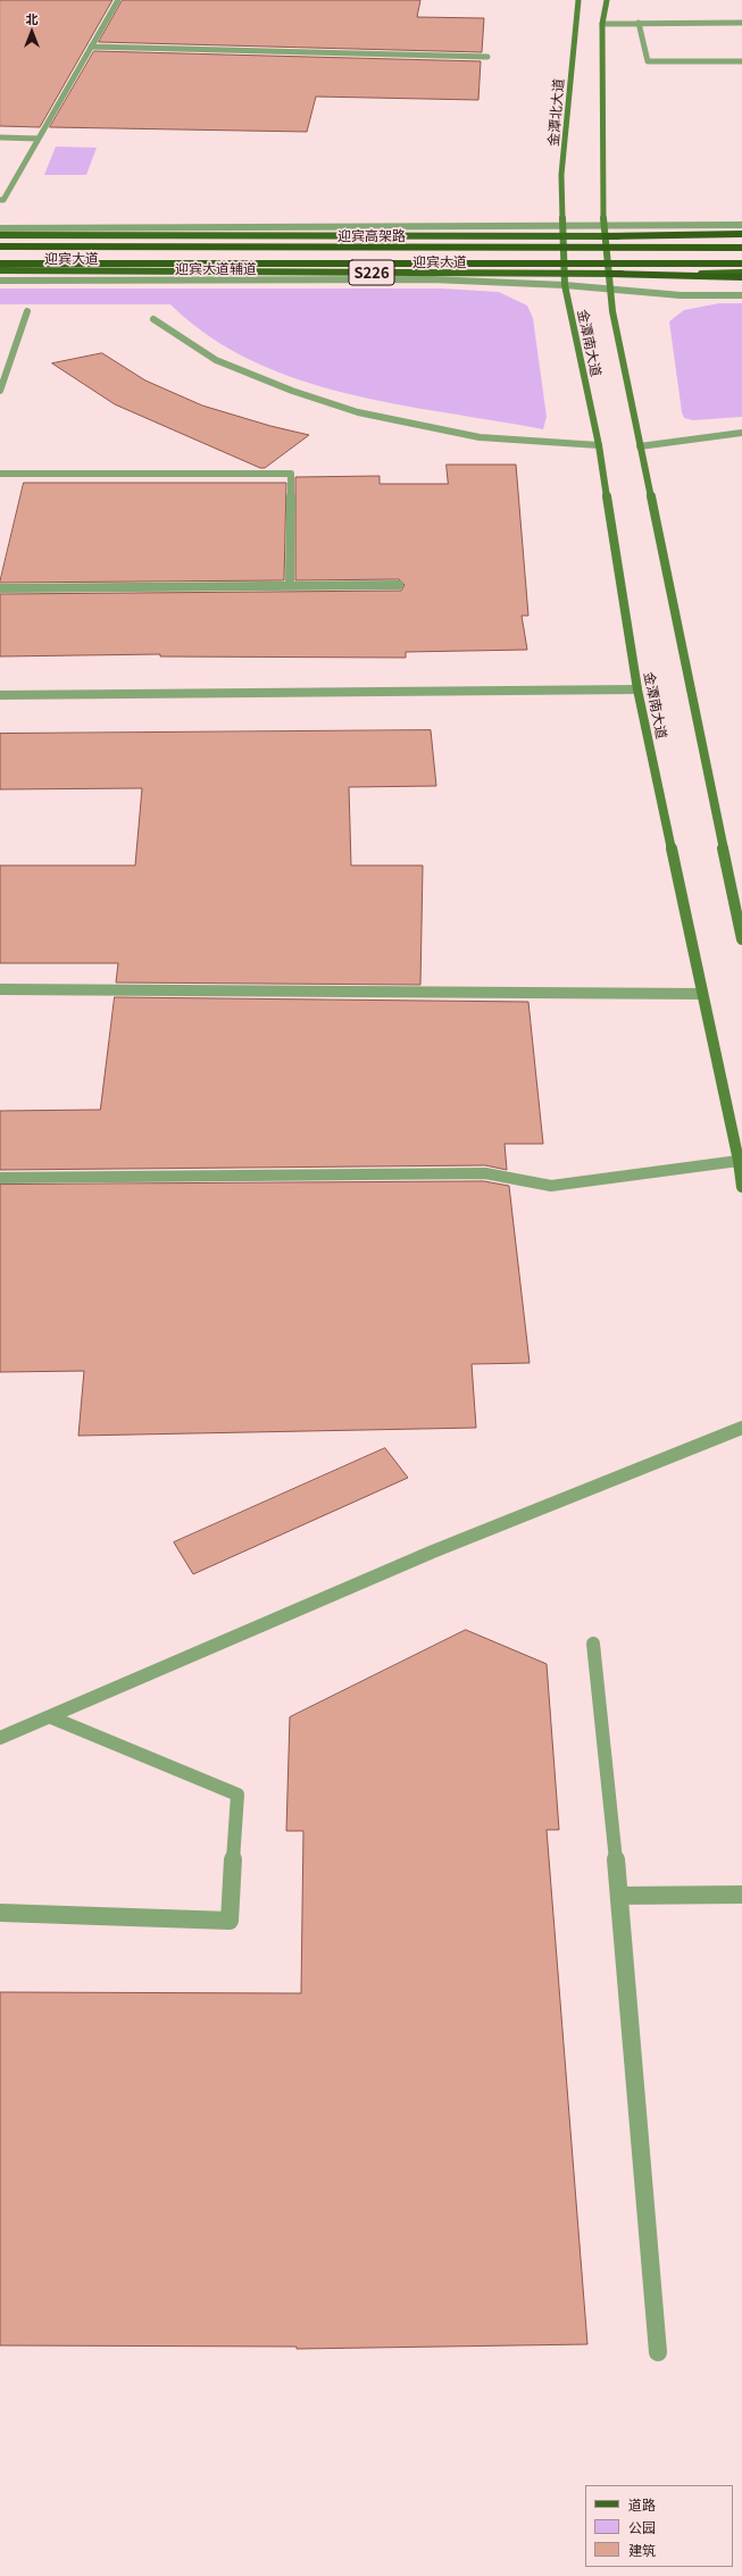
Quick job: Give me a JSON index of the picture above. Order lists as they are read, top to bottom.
{
  "streets": {
    "highway": ["迎宾高架路"],
    "main road": [
      "金潭北大道",
      "迎宾大道",
      "S226",
      "金潭南大道"
    ],
    "street": ["迎宾大道辅道"]
  },
  "crossings": [
    ["金潭北大道", "迎宾大道"],
    ["金潭北大道", "金潭南大道"],
    ["迎宾大道", "金潭南大道"],
    ["迎宾大道辅道", "金潭南大道"]
  ],
  "legend": ["道路", "公园", "建筑"],
  "north": "top"
}
